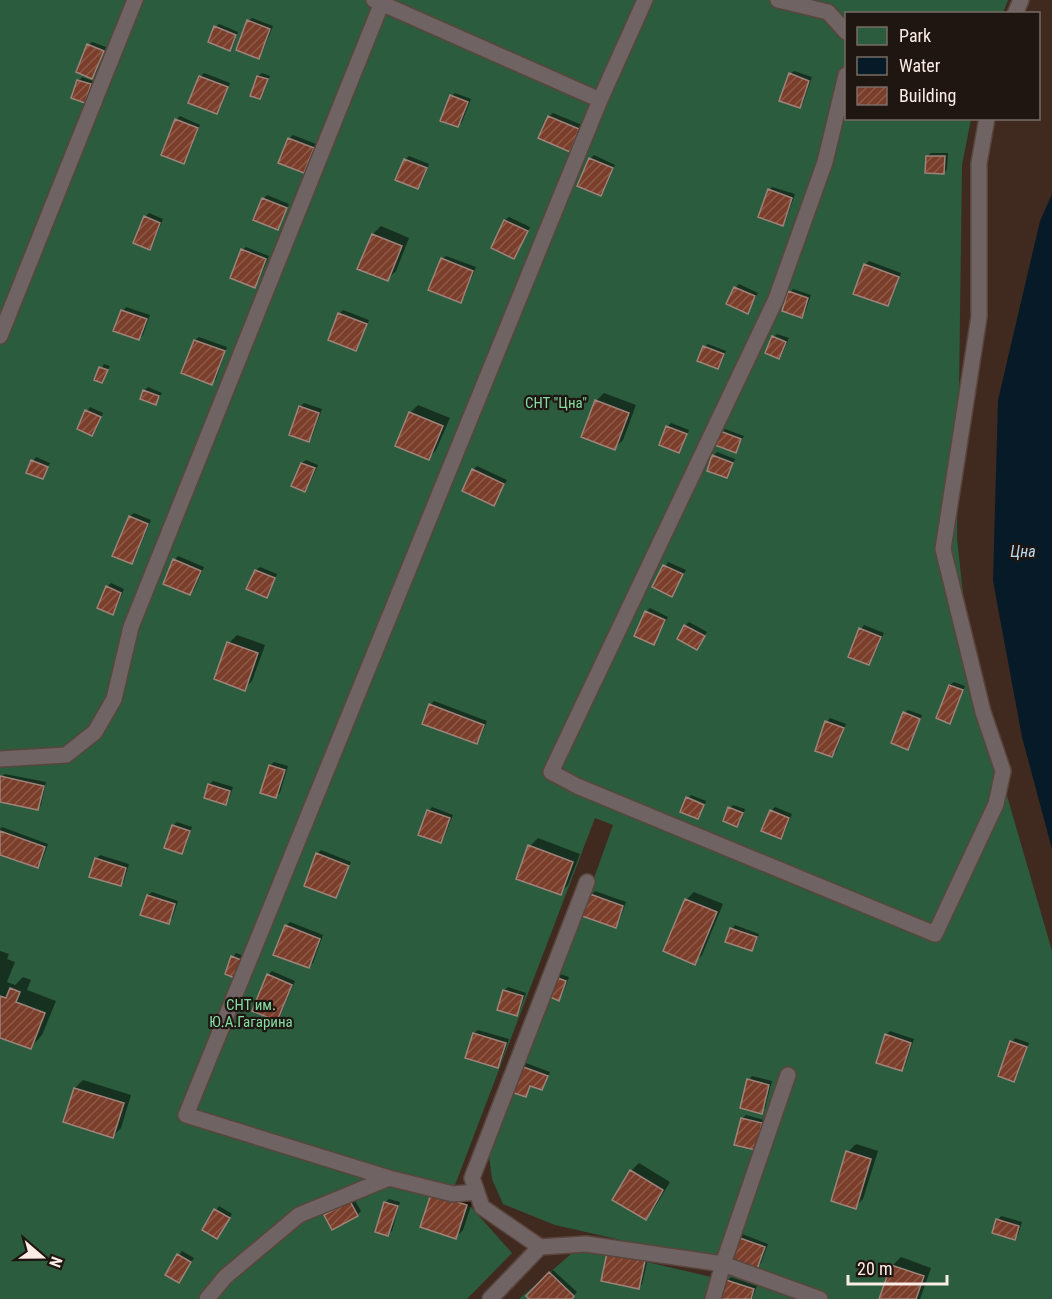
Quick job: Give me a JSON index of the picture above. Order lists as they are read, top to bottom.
{
  "water": ["Цна"],
  "parks": ["СНТ \"Цна\"", "СНТ им. Ю.А.Гагарина"],
  "legend": ["Park", "Water", "Building"],
  "scale_bar": "20 m",
  "north": "right"
}
